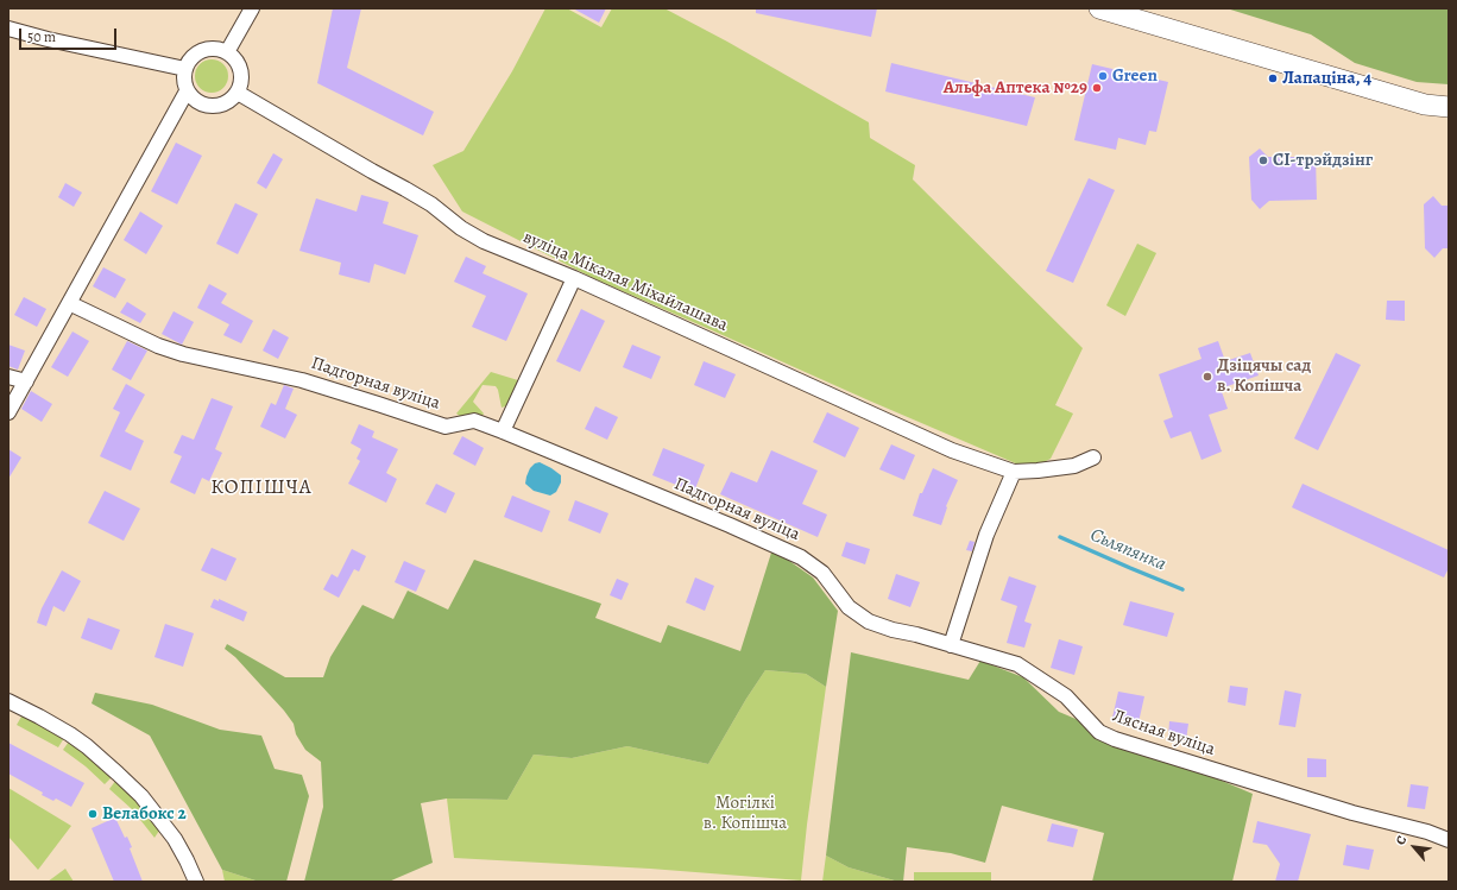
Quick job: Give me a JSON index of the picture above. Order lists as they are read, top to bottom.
{
  "streets": {
    "street": ["вуліца Мікалая Міхайлашава", "Падгорная вуліца", "Лясная вуліца"]
  },
  "crossings": [
    ["Падгорная вуліца", "Лясная вуліца"]
  ],
  "districts": ["КОПІШЧА"],
  "water": ["Сьляпянка"],
  "parks": ["Могілкі в. Копішча"],
  "places": [
    "Green",
    "Лапаціна, 4",
    "Альфа Аптека №29",
    "СІ-трэйдзінг",
    "Дзіцячы сад в. Копішча",
    "Велабокс 2"
  ],
  "scale_bar": "50 m",
  "north": "top left"
}
